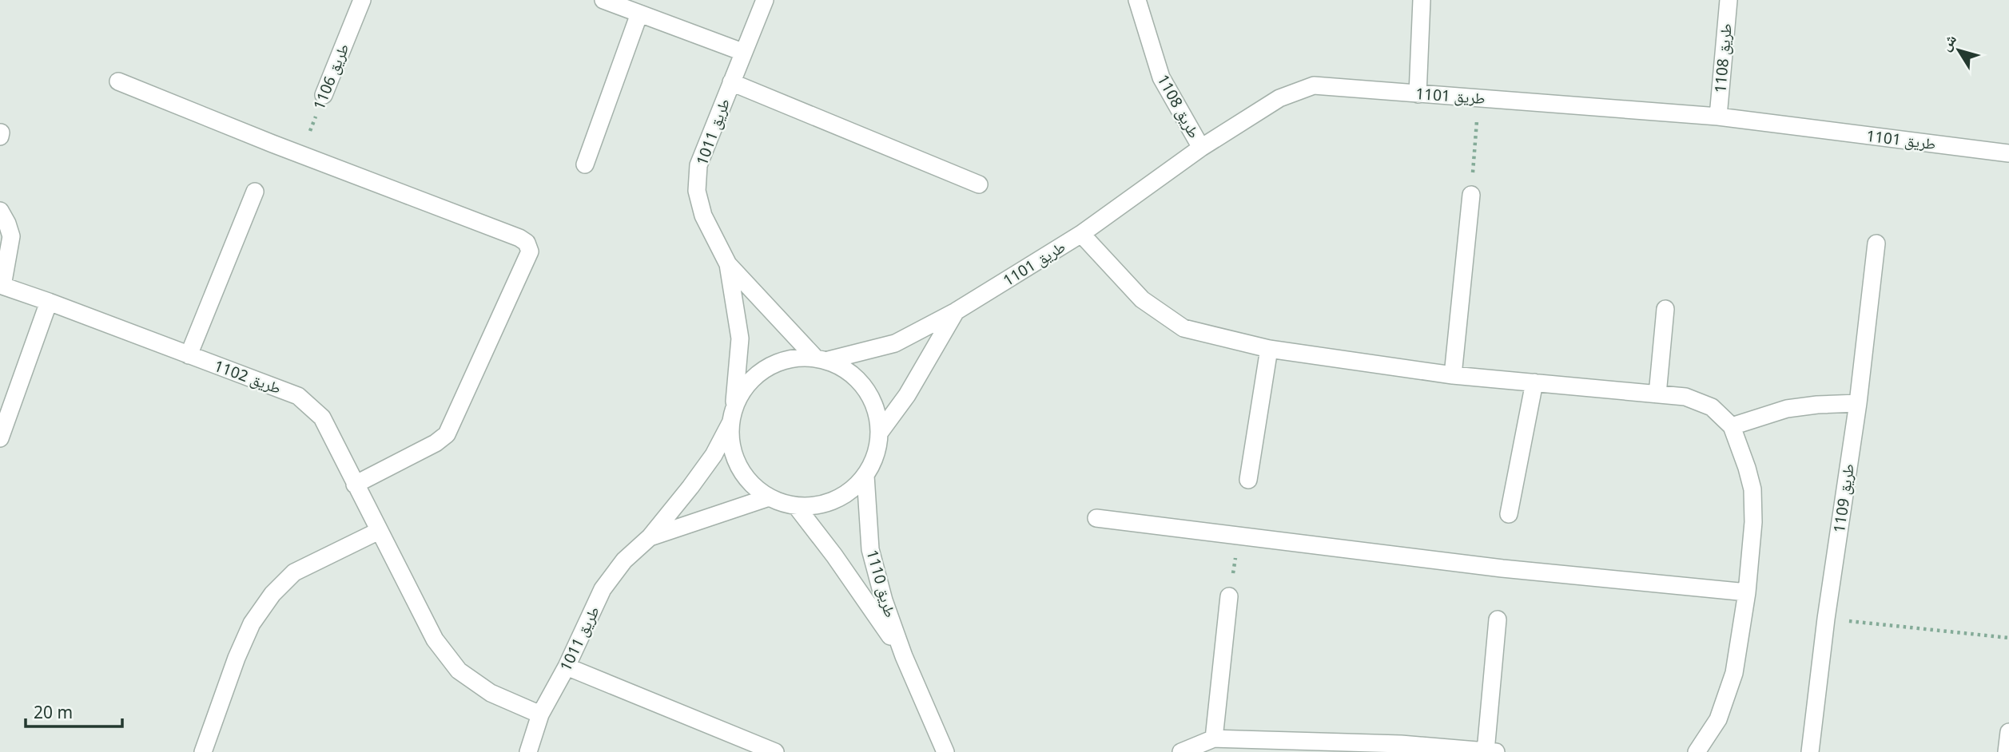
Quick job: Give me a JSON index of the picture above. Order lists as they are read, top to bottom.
{
  "streets": {
    "street": [
      "طريق 1108",
      "طريق 1106",
      "طريق 1101",
      "طريق 1011",
      "طريق 1102",
      "طريق 1109",
      "طريق 1110"
    ]
  },
  "crossings": [
    ["طريق 1108", "طريق 1101"],
    ["طريق 1101", "طريق 1011"],
    ["طريق 1101", "طريق 1110"],
    ["طريق 1011", "طريق 1102"],
    ["طريق 1011", "طريق 1110"]
  ],
  "scale_bar": "20 m",
  "north": "top left"
}
